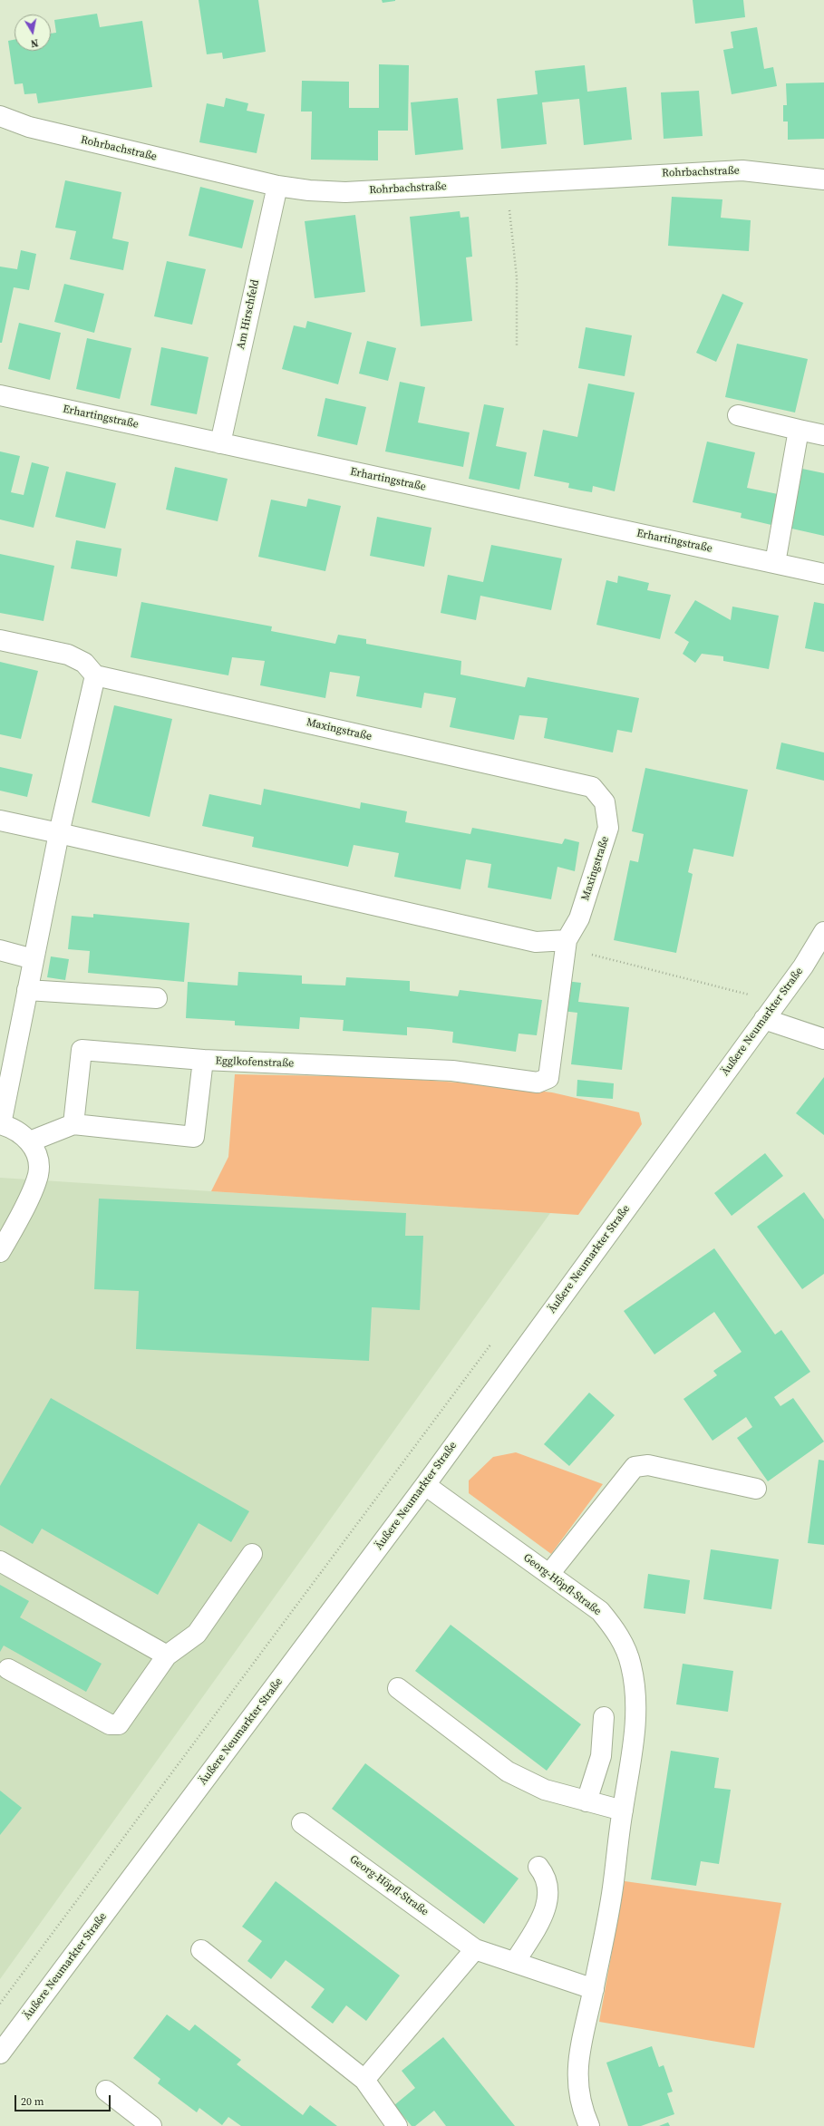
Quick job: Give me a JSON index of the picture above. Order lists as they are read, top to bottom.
{
  "streets": {
    "street": [
      "Rohrbachstraße",
      "Am Hirschfeld",
      "Erhartingstraße",
      "Maxingstraße",
      "Äußere Neumarkter Straße",
      "Egglkofenstraße",
      "Georg-Höpfl-Straße"
    ]
  },
  "crossings": [
    ["Rohrbachstraße", "Am Hirschfeld"],
    ["Am Hirschfeld", "Erhartingstraße"],
    ["Maxingstraße", "Egglkofenstraße"],
    ["Äußere Neumarkter Straße", "Georg-Höpfl-Straße"]
  ],
  "scale_bar": "20 m",
  "north": "bottom"
}
